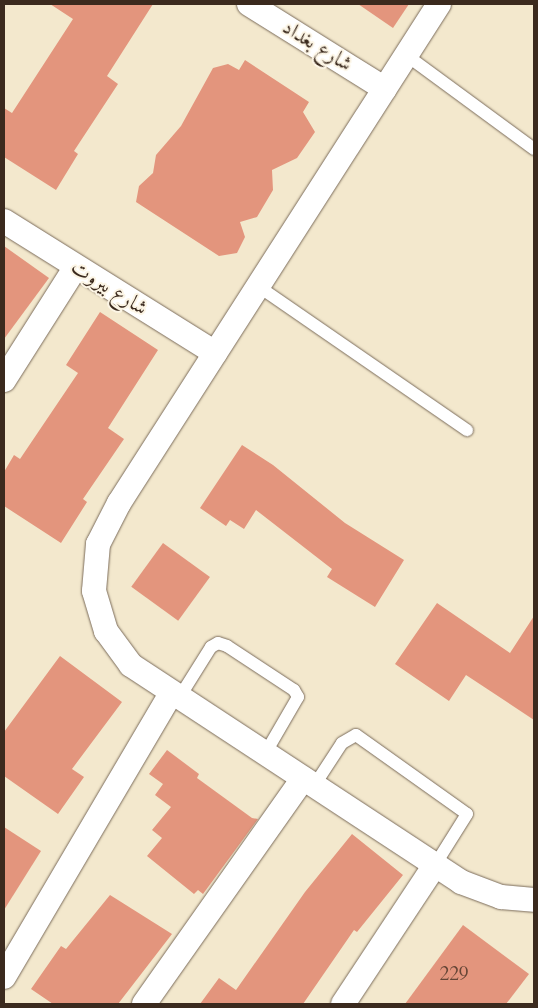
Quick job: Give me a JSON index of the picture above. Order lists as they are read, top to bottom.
{
  "streets": {
    "street": ["شارع بغداد", "شارع بيروت"]
  },
  "house_numbers": ["229"]
}
